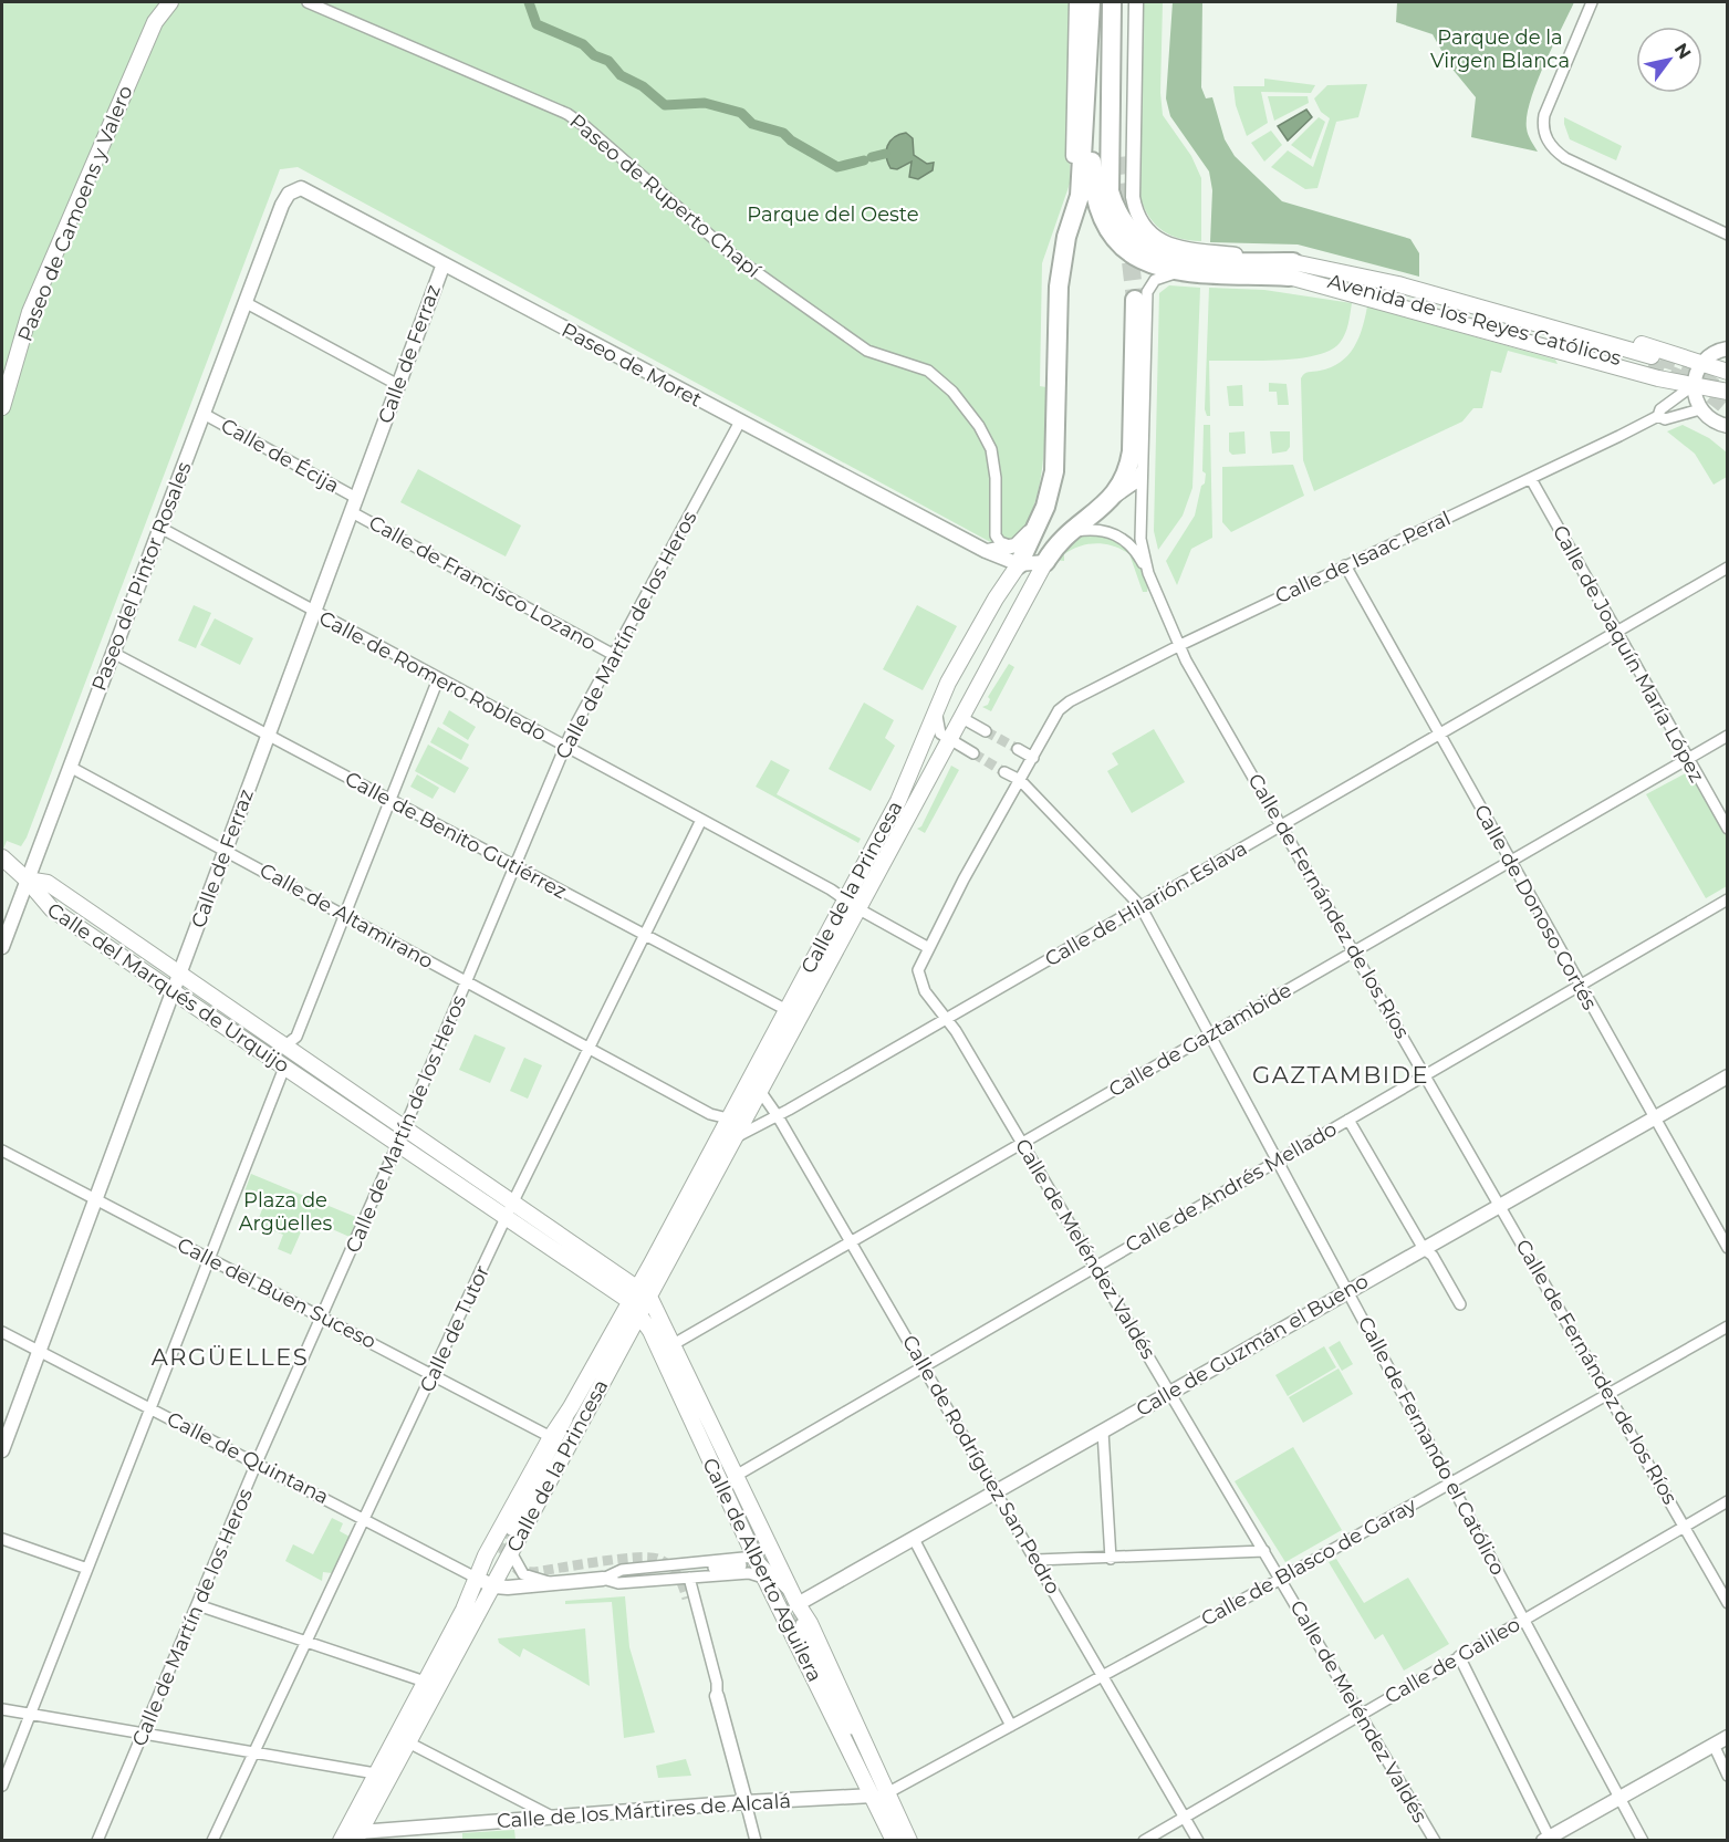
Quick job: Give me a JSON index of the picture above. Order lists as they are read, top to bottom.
{
  "streets": {
    "highway": ["Avenida de los Reyes Católicos", "Calle de la Princesa"],
    "main road": [
      "Paseo de Camoens y Valero",
      "Calle de Ferraz",
      "Paseo de Moret",
      "Paseo del Pintor Rosales",
      "Calle del Marqués de Urquijo",
      "Calle de Guzmán el Bueno",
      "Calle de Quintana",
      "Calle de Alberto Aguilera",
      "Calle de los Mártires de Alcalá"
    ],
    "street": [
      "Paseo de Ruperto Chapí",
      "Calle de Écija",
      "Calle de Isaac Peral",
      "Calle de Francisco Lozano",
      "Calle de Martín de los Heros",
      "Calle de Joaquín María López",
      "Calle de Romero Robledo",
      "Calle de Benito Gutiérrez",
      "Calle de Hilarión Eslava",
      "Calle de Fernández de los Ríos",
      "Calle de Donoso Cortés",
      "Calle de Altamirano",
      "Calle de Gaztambide",
      "Calle de Andrés Mellado",
      "Calle de Meléndez Valdés",
      "Calle del Buen Suceso",
      "Calle de Tutor",
      "Calle de Fernando el Católico",
      "Calle de Rodríguez San Pedro",
      "Calle de Blasco de Garay",
      "Calle de Galileo"
    ]
  },
  "crossings": [
    ["Paseo de Ruperto Chapí", "Paseo de Moret"],
    ["Paseo de Ruperto Chapí", "Calle de la Princesa"],
    ["Avenida de los Reyes Católicos", "Calle de Fernández de los Ríos"],
    ["Calle de Ferraz", "Paseo de Moret"],
    ["Calle de Ferraz", "Calle de Écija"],
    ["Calle de Ferraz", "Calle de Francisco Lozano"],
    ["Calle de Ferraz", "Calle de Romero Robledo"],
    ["Calle de Ferraz", "Calle de Benito Gutiérrez"],
    ["Calle de Ferraz", "Calle de Altamirano"],
    ["Calle de Ferraz", "Calle del Marqués de Urquijo"],
    ["Calle de Ferraz", "Calle del Buen Suceso"],
    ["Calle de Ferraz", "Calle de Quintana"],
    ["Paseo de Moret", "Paseo del Pintor Rosales"],
    ["Paseo de Moret", "Calle de Martín de los Heros"],
    ["Paseo de Moret", "Calle de la Princesa"],
    ["Calle de Écija", "Paseo del Pintor Rosales"],
    ["Calle de Isaac Peral", "Calle de Joaquín María López"],
    ["Calle de Isaac Peral", "Calle de Fernández de los Ríos"],
    ["Calle de Isaac Peral", "Calle de Donoso Cortés"],
    ["Paseo del Pintor Rosales", "Calle de Romero Robledo"],
    ["Paseo del Pintor Rosales", "Calle de Benito Gutiérrez"],
    ["Paseo del Pintor Rosales", "Calle de Altamirano"],
    ["Paseo del Pintor Rosales", "Calle del Marqués de Urquijo"],
    ["Calle de Francisco Lozano", "Calle de Martín de los Heros"],
    ["Calle de Martín de los Heros", "Calle de Romero Robledo"],
    ["Calle de Martín de los Heros", "Calle de Benito Gutiérrez"],
    ["Calle de Martín de los Heros", "Calle de Altamirano"],
    ["Calle de Martín de los Heros", "Calle del Marqués de Urquijo"],
    ["Calle de Martín de los Heros", "Calle del Buen Suceso"],
    ["Calle de Martín de los Heros", "Calle de Quintana"],
    ["Calle de Joaquín María López", "Calle de Hilarión Eslava"],
    ["Calle de Joaquín María López", "Calle de Gaztambide"],
    ["Calle de Romero Robledo", "Calle de la Princesa"],
    ["Calle de Romero Robledo", "Calle de Tutor"],
    ["Calle de Benito Gutiérrez", "Calle de la Princesa"],
    ["Calle de Benito Gutiérrez", "Calle de Tutor"],
    ["Calle de la Princesa", "Calle de Hilarión Eslava"],
    ["Calle de la Princesa", "Calle de Altamirano"],
    ["Calle de la Princesa", "Calle del Marqués de Urquijo"],
    ["Calle de la Princesa", "Calle del Buen Suceso"],
    ["Calle de la Princesa", "Calle de Quintana"],
    ["Calle de la Princesa", "Calle de Rodríguez San Pedro"],
    ["Calle de la Princesa", "Calle de Alberto Aguilera"],
    ["Calle de la Princesa", "Calle de los Mártires de Alcalá"],
    ["Calle de Hilarión Eslava", "Calle de Fernández de los Ríos"],
    ["Calle de Hilarión Eslava", "Calle de Donoso Cortés"],
    ["Calle de Hilarión Eslava", "Calle de Meléndez Valdés"],
    ["Calle de Hilarión Eslava", "Calle de Fernando el Católico"],
    ["Calle de Hilarión Eslava", "Calle de Rodríguez San Pedro"],
    ["Calle de Fernández de los Ríos", "Calle de Gaztambide"],
    ["Calle de Fernández de los Ríos", "Calle de Andrés Mellado"],
    ["Calle de Fernández de los Ríos", "Calle de Guzmán el Bueno"],
    ["Calle de Fernández de los Ríos", "Calle de Blasco de Garay"],
    ["Calle de Fernández de los Ríos", "Calle de Galileo"],
    ["Calle de Donoso Cortés", "Calle de Gaztambide"],
    ["Calle de Donoso Cortés", "Calle de Andrés Mellado"],
    ["Calle de Donoso Cortés", "Calle de Guzmán el Bueno"],
    ["Calle de Altamirano", "Calle de Tutor"],
    ["Calle del Marqués de Urquijo", "Calle de Tutor"],
    ["Calle del Marqués de Urquijo", "Calle de Alberto Aguilera"],
    ["Calle de Gaztambide", "Calle de Meléndez Valdés"],
    ["Calle de Gaztambide", "Calle de Fernando el Católico"],
    ["Calle de Gaztambide", "Calle de Rodríguez San Pedro"],
    ["Calle de Gaztambide", "Calle de Alberto Aguilera"],
    ["Calle de Andrés Mellado", "Calle de Meléndez Valdés"],
    ["Calle de Andrés Mellado", "Calle de Fernando el Católico"],
    ["Calle de Andrés Mellado", "Calle de Rodríguez San Pedro"],
    ["Calle de Andrés Mellado", "Calle de Alberto Aguilera"],
    ["Calle de Meléndez Valdés", "Calle de Guzmán el Bueno"],
    ["Calle de Meléndez Valdés", "Calle de Blasco de Garay"],
    ["Calle de Meléndez Valdés", "Calle de Galileo"],
    ["Calle del Buen Suceso", "Calle de Tutor"],
    ["Calle de Tutor", "Calle de Quintana"],
    ["Calle de Guzmán el Bueno", "Calle de Fernando el Católico"],
    ["Calle de Guzmán el Bueno", "Calle de Rodríguez San Pedro"],
    ["Calle de Guzmán el Bueno", "Calle de Alberto Aguilera"],
    ["Calle de Fernando el Católico", "Calle de Blasco de Garay"],
    ["Calle de Fernando el Católico", "Calle de Galileo"],
    ["Calle de Rodríguez San Pedro", "Calle de Blasco de Garay"],
    ["Calle de Rodríguez San Pedro", "Calle de Galileo"],
    ["Calle de Blasco de Garay", "Calle de Alberto Aguilera"],
    ["Calle de Blasco de Garay", "Calle de los Mártires de Alcalá"],
    ["Calle de Alberto Aguilera", "Calle de los Mártires de Alcalá"]
  ],
  "districts": ["GAZTAMBIDE", "ARGÜELLES"],
  "parks": ["Parque de la Virgen Blanca", "Parque del Oeste", "Plaza de Argüelles"],
  "north": "top right"
}
